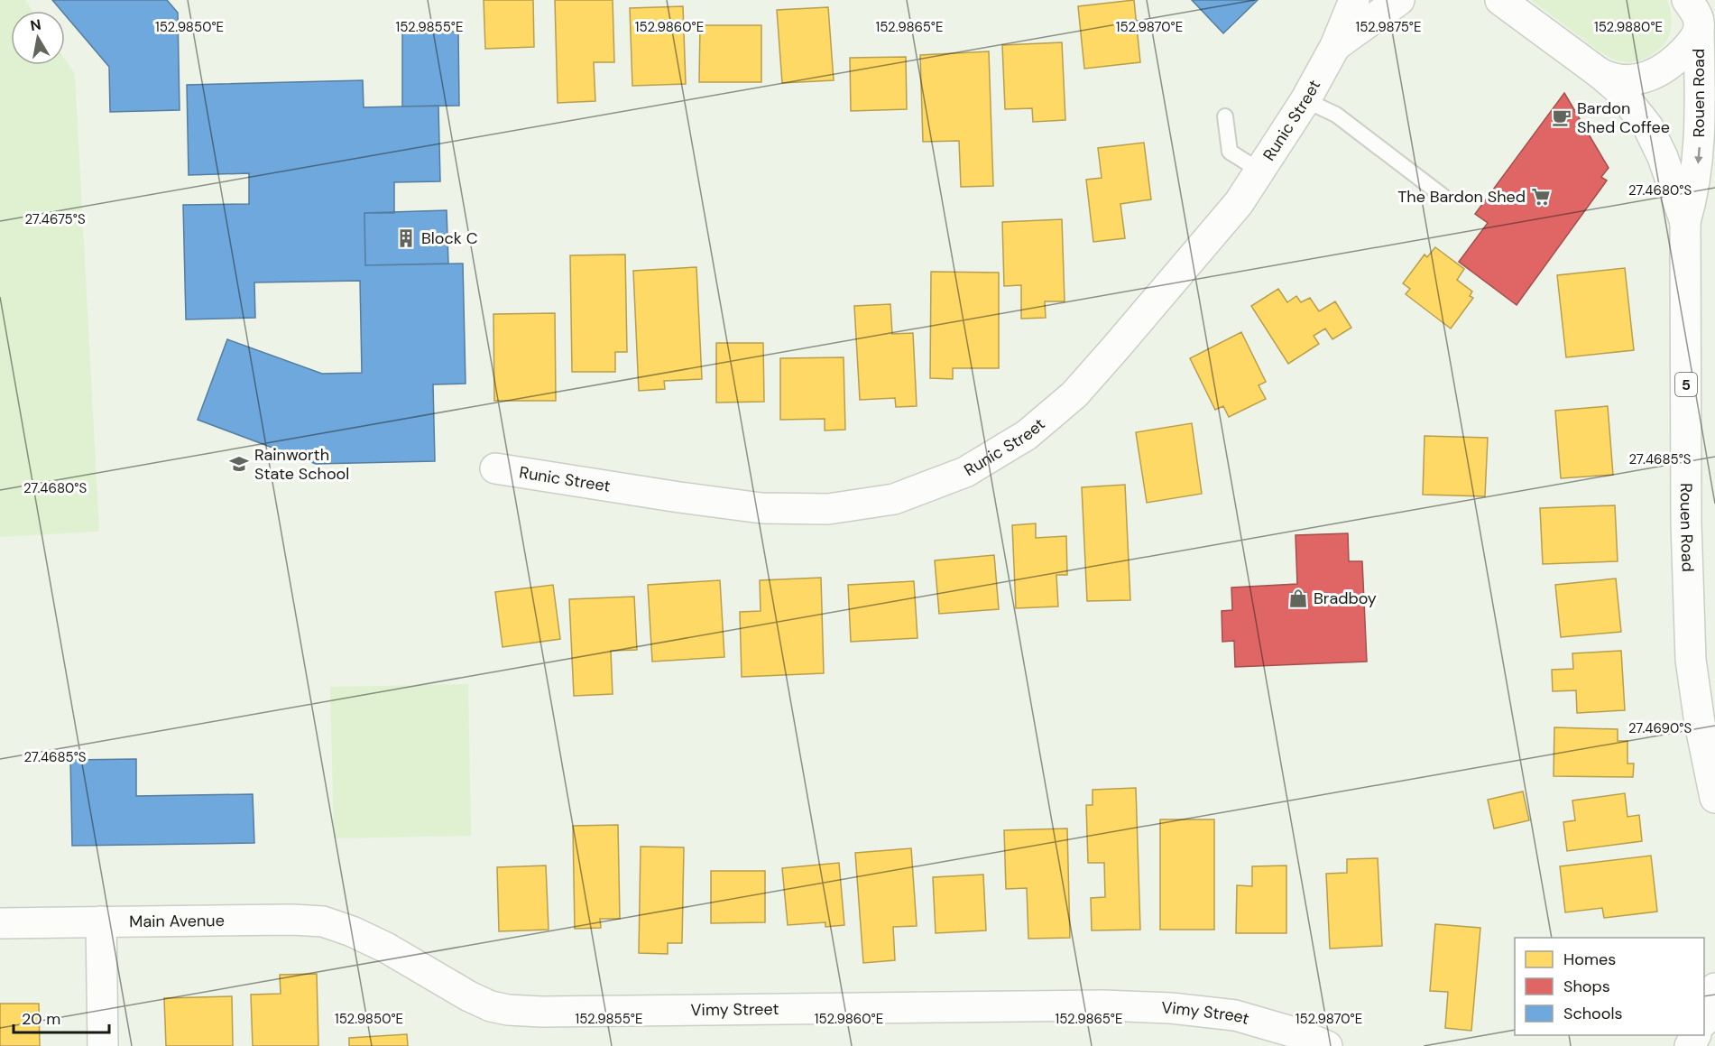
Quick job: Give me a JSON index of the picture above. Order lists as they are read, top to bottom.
{
  "streets": {
    "main road": [
      "Rouen Road",
      "Runic Street",
      "5",
      "Main Avenue",
      "Vimy Street"
    ]
  },
  "crossings": [
    ["Rouen Road", "5"],
    ["Main Avenue", "Vimy Street"]
  ],
  "places": {
    "cafe": ["Bardon Shed Coffee"],
    "supermarket": ["The Bardon Shed"],
    "building": ["Block C"],
    "school or university": ["Rainworth State School"],
    "shop": ["Bradboy"]
  },
  "legend": ["Homes", "Shops", "Schools"],
  "scale_bar": "20 m",
  "north": "top",
  "coordinates": [
    "152.9850°E",
    "152.9855°E",
    "152.9860°E",
    "152.9865°E",
    "152.9870°E",
    "152.9875°E",
    "152.9880°E",
    "27.4680°S",
    "27.4675°S",
    "27.4685°S",
    "27.4690°S"
  ]
}
